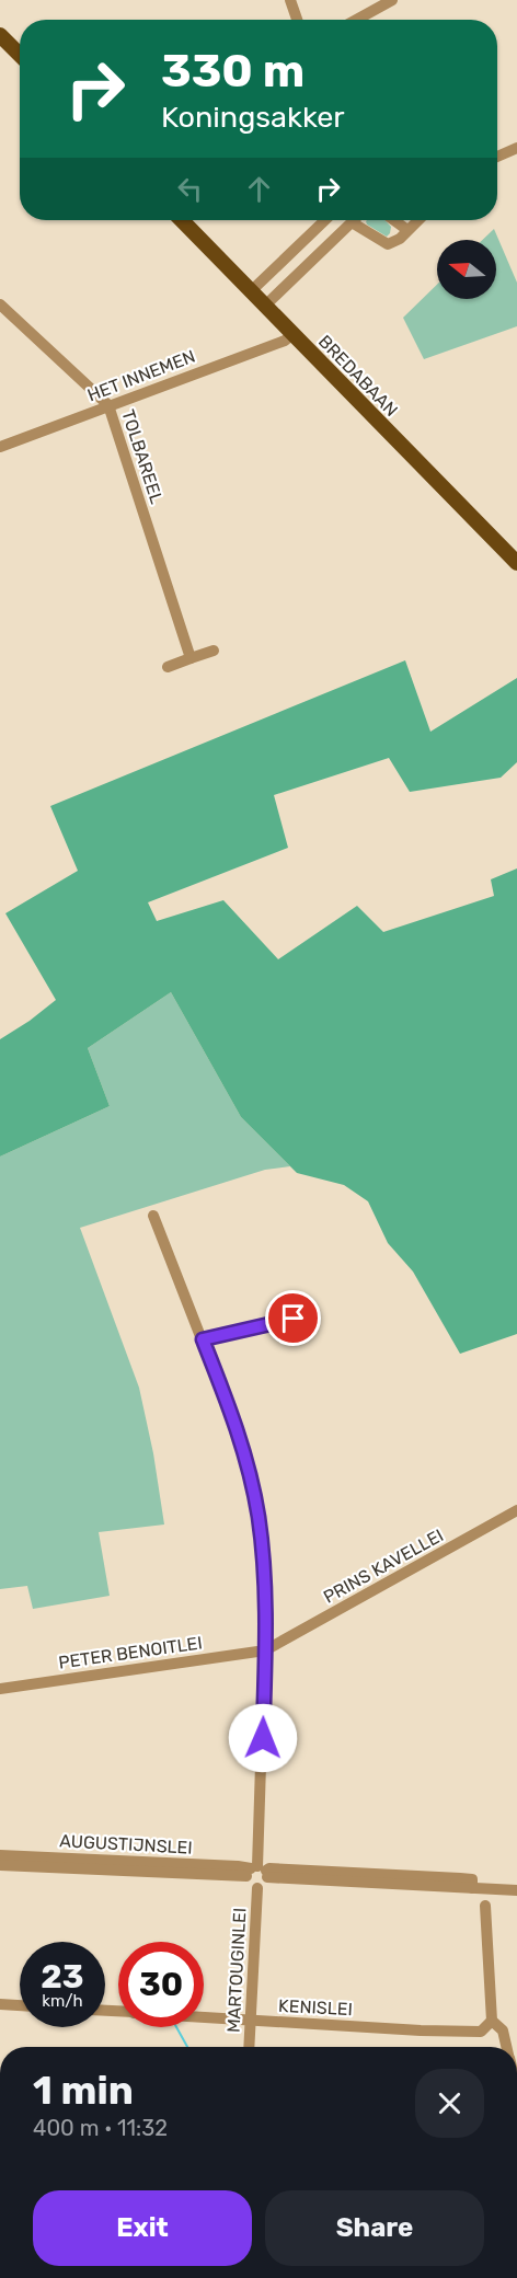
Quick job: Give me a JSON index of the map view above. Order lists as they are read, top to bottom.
{
  "streets": {
    "main road": ["BREDABAAN"],
    "street": [
      "HET INNEMEN",
      "TOLBAREEL",
      "PRINS KAVELLEI",
      "PETER BENOITLEI",
      "AUGUSTIJNSLEI",
      "MARTOUGINLEI",
      "KENISLEI"
    ]
  },
  "crossings": [
    ["HET INNEMEN", "BREDABAAN"],
    ["HET INNEMEN", "TOLBAREEL"],
    ["PRINS KAVELLEI", "PETER BENOITLEI"],
    ["AUGUSTIJNSLEI", "MARTOUGINLEI"],
    ["MARTOUGINLEI", "KENISLEI"]
  ],
  "north": "left",
  "page": {
    "turn": ["330 m", "Koningsakker"],
    "speed": "23 km/h",
    "limit": "30",
    "heading": ["1 min", "400 m · 11:32"],
    "buttons": ["Exit", "Share"]
  }
}
